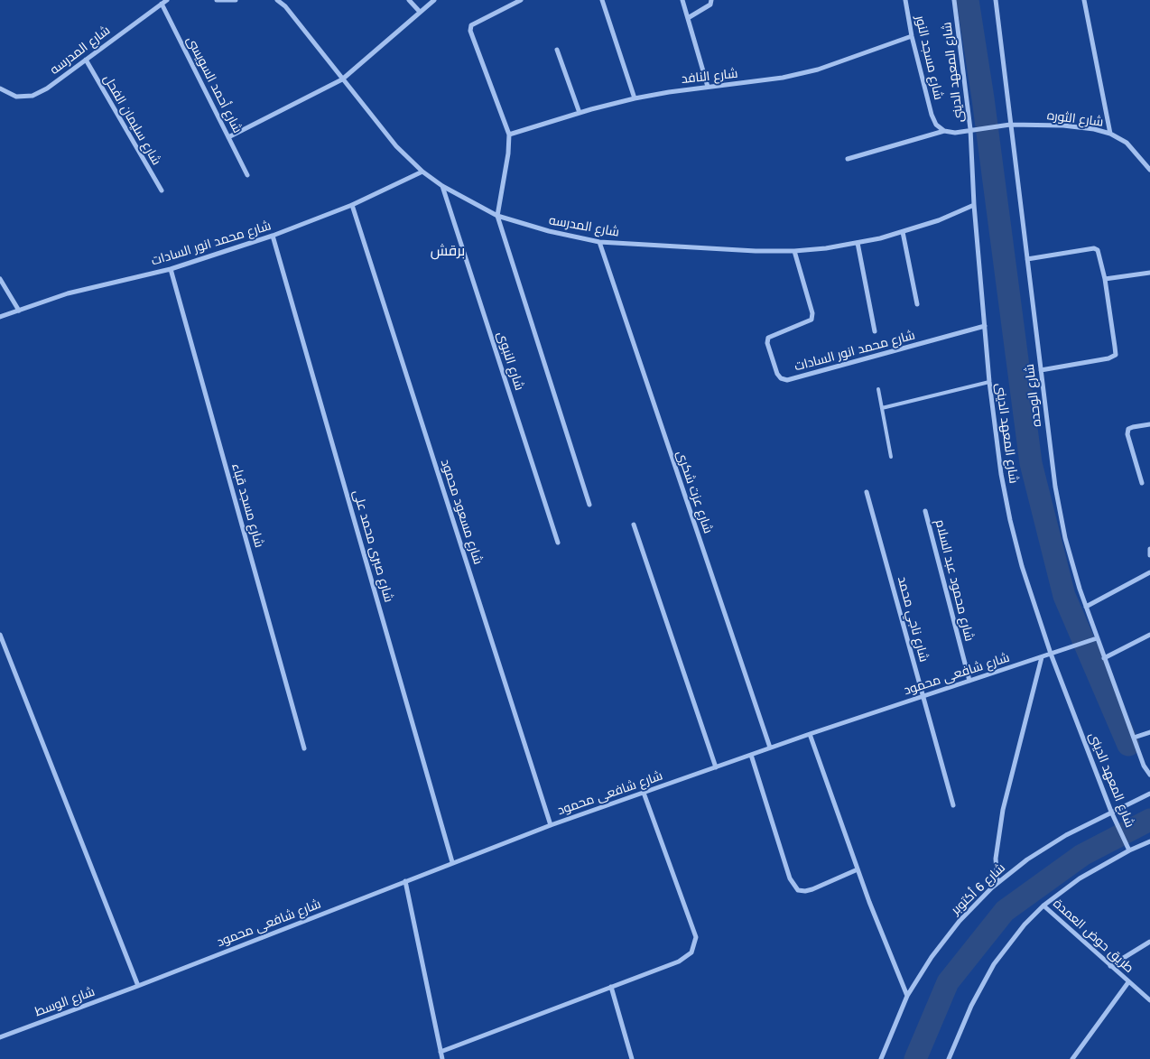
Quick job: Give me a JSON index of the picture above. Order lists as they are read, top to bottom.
{
  "streets": {
    "street": [
      "شارع المدرسه",
      "شارع مسجد النور",
      "شارع المعهد الدينى",
      "شارع النافد",
      "شارع أحمد السويسى",
      "شارع الثوره",
      "شارع سليمان الفحل",
      "شارع محمد انور السادات",
      "شارع النبوى",
      "شارع الوحده",
      "شارع عزت شكرى",
      "شارع مسجد قباء",
      "شارع مسعود محمود",
      "شارع صبرى محمد على",
      "شارع محمود عبد السلام",
      "شارع ناجي محمد",
      "شارع شافعى محمود",
      "شارع 6 أكتوبر",
      "طريق حوض العمدة",
      "شارع الوسط"
    ]
  },
  "crossings": [
    ["شارع المدرسه", "شارع المعهد الدينى"],
    ["شارع المدرسه", "شارع أحمد السويسى"],
    ["شارع المدرسه", "شارع سليمان الفحل"],
    ["شارع المدرسه", "شارع محمد انور السادات"],
    ["شارع المدرسه", "شارع النبوى"],
    ["شارع المدرسه", "شارع عزت شكرى"],
    ["شارع مسجد النور", "شارع النافد"],
    ["شارع المعهد الدينى", "شارع محمد انور السادات"],
    ["شارع المعهد الدينى", "شارع شافعى محمود"],
    ["شارع المعهد الدينى", "شارع 6 أكتوبر"],
    ["شارع الثوره", "شارع الوحده"],
    ["شارع محمد انور السادات", "شارع مسجد قباء"],
    ["شارع محمد انور السادات", "شارع مسعود محمود"],
    ["شارع محمد انور السادات", "شارع صبرى محمد على"],
    ["شارع الوحده", "شارع شافعى محمود"],
    ["شارع عزت شكرى", "شارع شافعى محمود"],
    ["شارع مسعود محمود", "شارع شافعى محمود"],
    ["شارع صبرى محمد على", "شارع شافعى محمود"],
    ["شارع محمود عبد السلام", "شارع شافعى محمود"],
    ["شارع ناجي محمد", "شارع شافعى محمود"],
    ["شارع شافعى محمود", "شارع الوسط"]
  ],
  "districts": ["برقش"]
}
